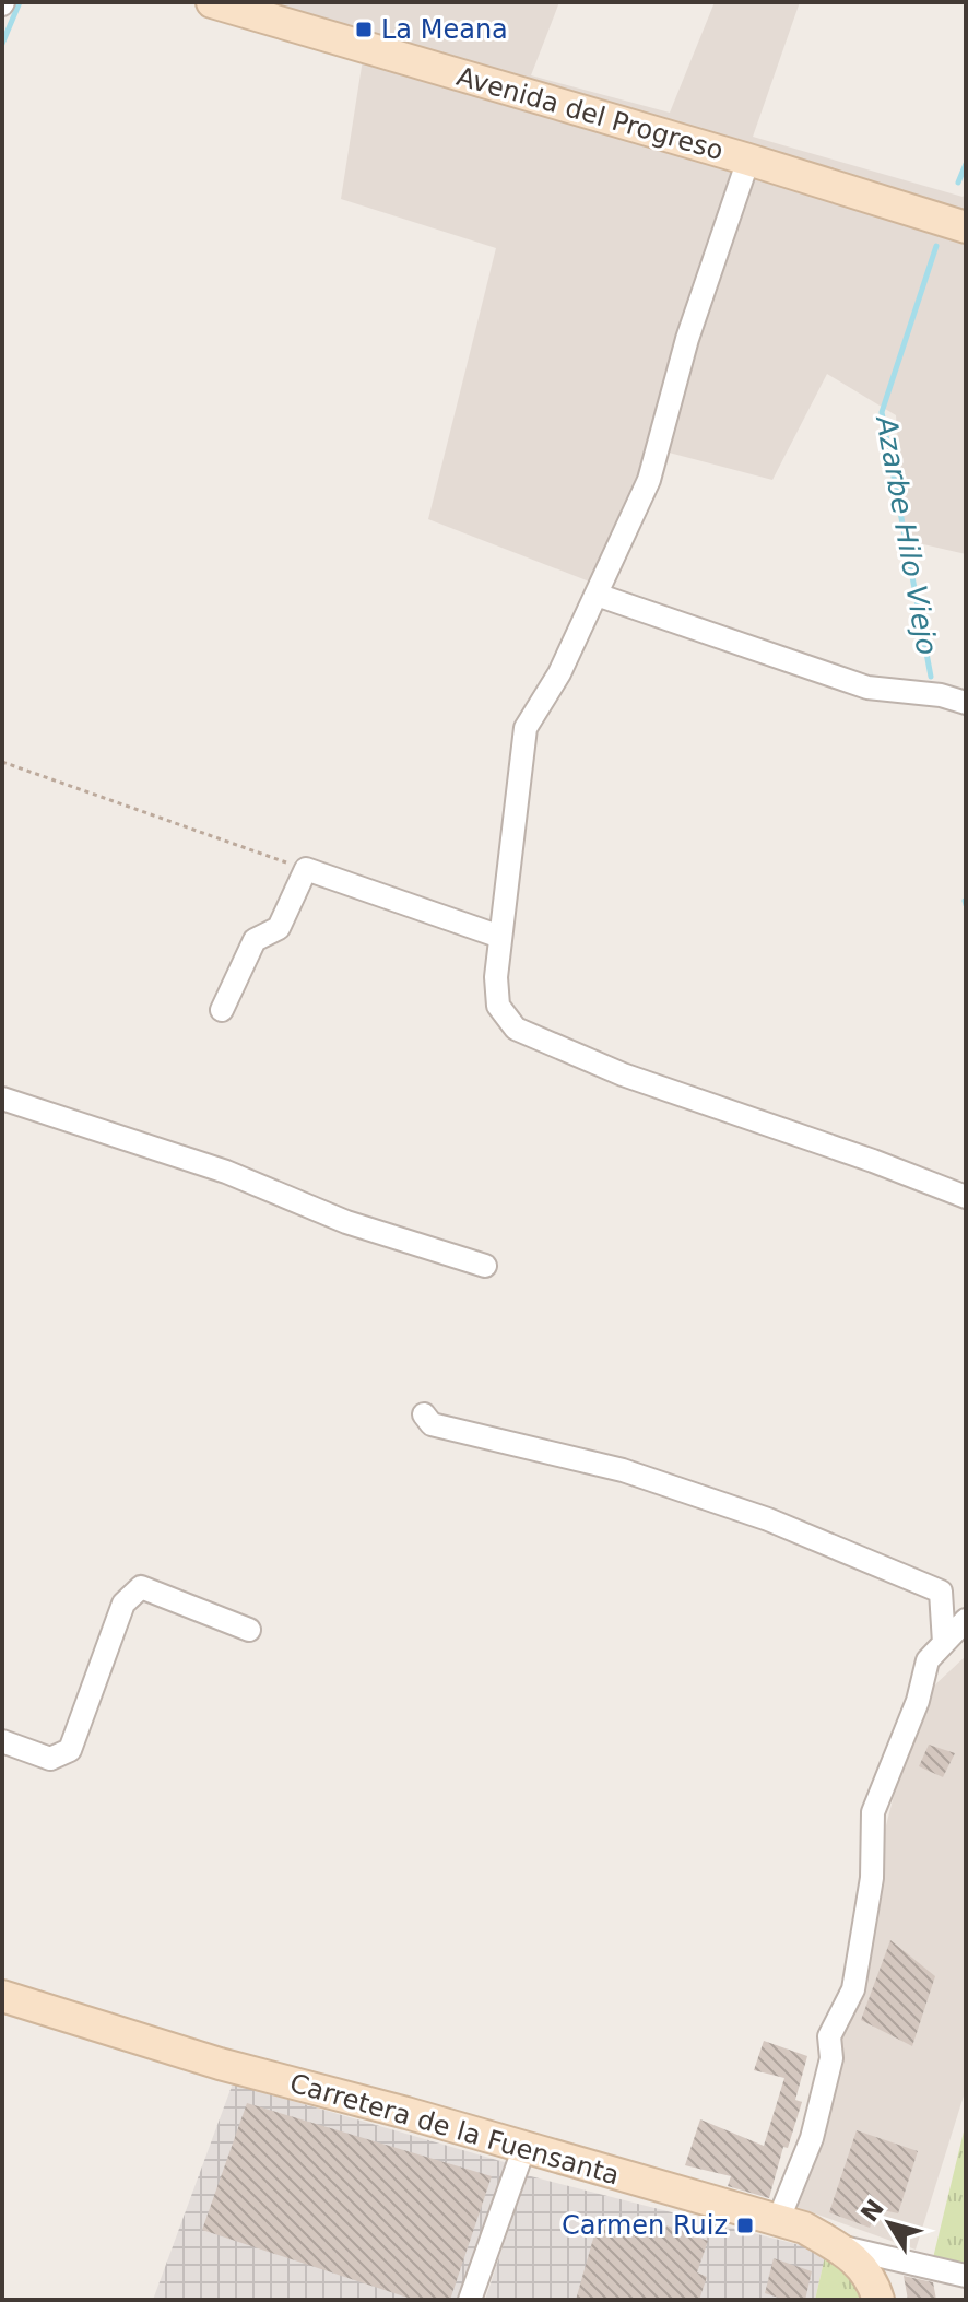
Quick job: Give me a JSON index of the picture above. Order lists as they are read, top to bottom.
{
  "streets": {
    "main road": ["Avenida del Progreso", "Carretera de la Fuensanta"]
  },
  "water": ["Azarbe Hilo Viejo"],
  "places": {
    "transit": ["La Meana", "Carmen Ruiz"]
  },
  "north": "top left"
}
